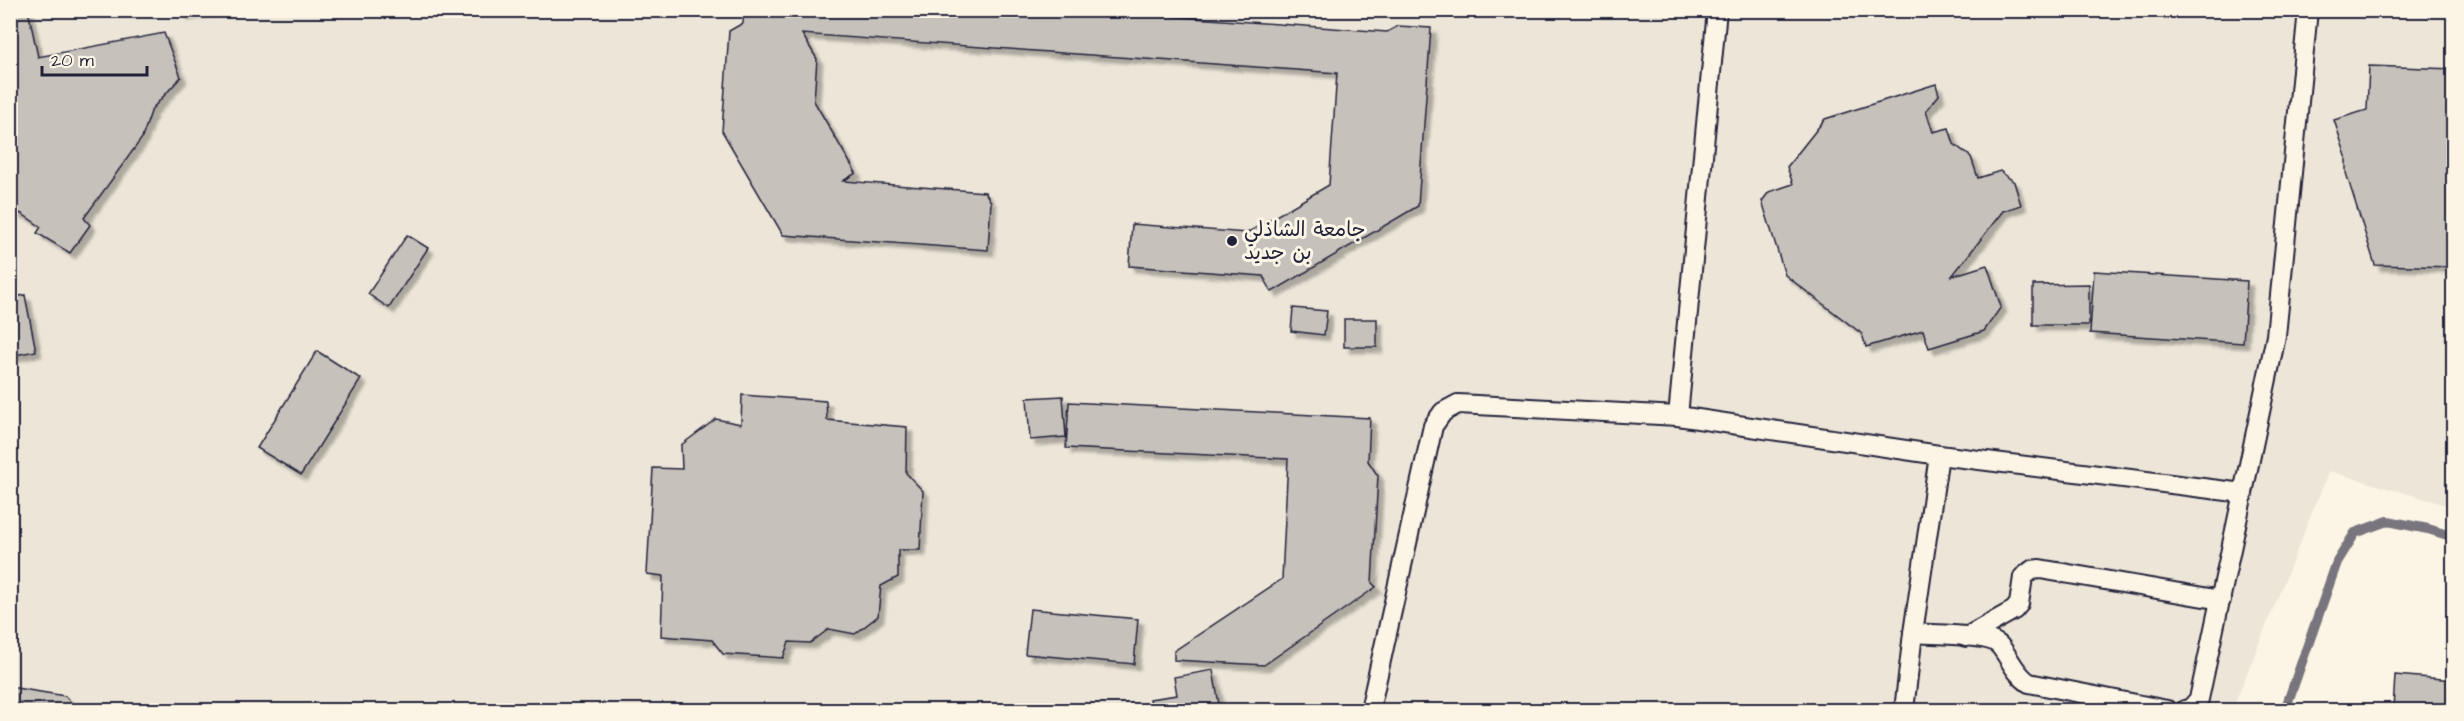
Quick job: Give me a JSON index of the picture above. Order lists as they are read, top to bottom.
{
  "places": ["جامعة الشاذلي بن جديد"],
  "scale_bar": "20 m"
}
